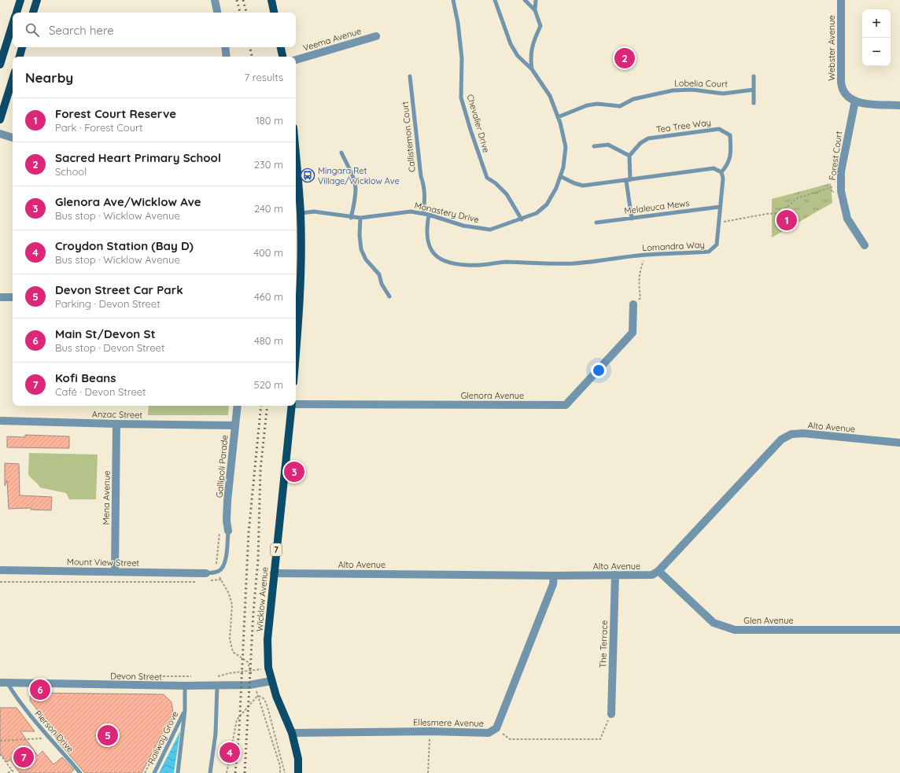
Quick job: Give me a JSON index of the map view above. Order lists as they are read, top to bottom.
{
  "streets": {
    "main road": ["7", "Wicklow Avenue"],
    "street": [
      "Veema Avenue",
      "Webster Avenue",
      "Forest Court",
      "Glenora Avenue",
      "Anzac Street",
      "Alto Avenue",
      "Gallipoli Parade",
      "Mena Avenue",
      "Mount View Street",
      "Glen Avenue",
      "The Terrace",
      "Devon Street",
      "Ellesmere Avenue"
    ],
    "lane": [
      "Lobelia Court",
      "Chevalier Drive",
      "Tea Tree Way",
      "Callistemon Court",
      "Melaleuca Mews",
      "Monastery Drive",
      "Lomandra Way",
      "Pierson Drive",
      "Railway Grove"
    ]
  },
  "crossings": [
    ["Webster Avenue", "Forest Court"],
    ["Lobelia Court", "Monastery Drive"],
    ["Chevalier Drive", "Monastery Drive"],
    ["Tea Tree Way", "Lomandra Way"],
    ["Callistemon Court", "Monastery Drive"],
    ["Melaleuca Mews", "Lomandra Way"],
    ["Monastery Drive", "Lomandra Way"],
    ["Anzac Street", "Gallipoli Parade"],
    ["Anzac Street", "Mena Avenue"],
    ["Alto Avenue", "Wicklow Avenue"],
    ["Alto Avenue", "Glen Avenue"],
    ["Alto Avenue", "The Terrace"],
    ["Alto Avenue", "Ellesmere Avenue"],
    ["Mena Avenue", "Mount View Street"],
    ["Wicklow Avenue", "Devon Street"],
    ["Wicklow Avenue", "Ellesmere Avenue"],
    ["Devon Street", "Pierson Drive"],
    ["Devon Street", "Railway Grove"]
  ],
  "places": {
    "bus stop": ["Mingara Ret Village/Wicklow Ave"]
  },
  "page": {
    "map_buttons": ["+", "−"],
    "search": "Search here",
    "pins": [
      "2",
      "1",
      "3",
      "6",
      "5",
      "4",
      "7"
    ],
    "heading": ["Nearby", "7 results"],
    "list": [
      {
        "mark": "1",
        "name": "Forest Court Reserve",
        "note": "Park · Forest Court",
        "value": "180 m"
      },
      {
        "mark": "2",
        "name": "Sacred Heart Primary School",
        "note": "School",
        "value": "230 m"
      },
      {
        "mark": "3",
        "name": "Glenora Ave/Wicklow Ave",
        "note": "Bus stop · Wicklow Avenue",
        "value": "240 m"
      },
      {
        "mark": "4",
        "name": "Croydon Station (Bay D)",
        "note": "Bus stop · Wicklow Avenue",
        "value": "400 m"
      },
      {
        "mark": "5",
        "name": "Devon Street Car Park",
        "note": "Parking · Devon Street",
        "value": "460 m"
      },
      {
        "mark": "6",
        "name": "Main St/Devon St",
        "note": "Bus stop · Devon Street",
        "value": "480 m"
      },
      {
        "mark": "7",
        "name": "Kofi Beans",
        "note": "Café · Devon Street",
        "value": "520 m"
      }
    ]
  }
}
